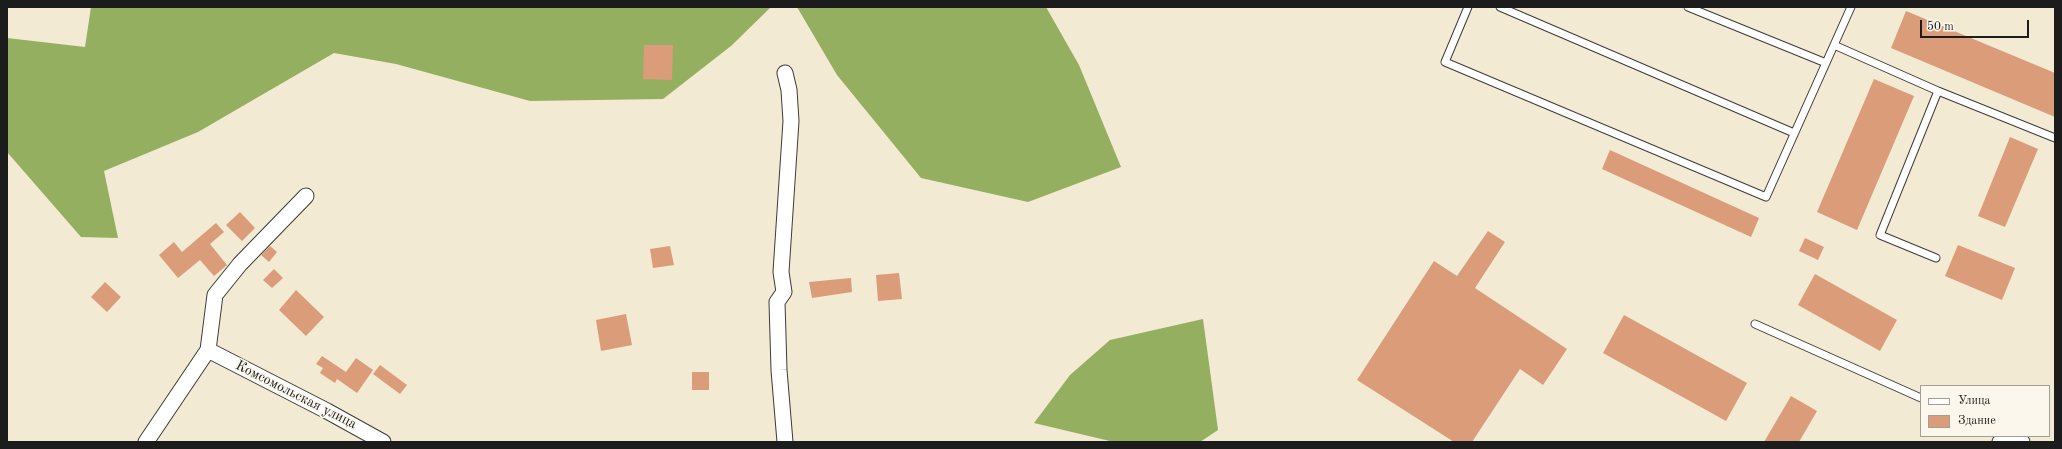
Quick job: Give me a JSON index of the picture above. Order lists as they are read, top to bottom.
{
  "streets": {
    "street": ["Комсомольская улица"]
  },
  "legend": ["Улица", "Здание"],
  "scale_bar": "50 m"
}
